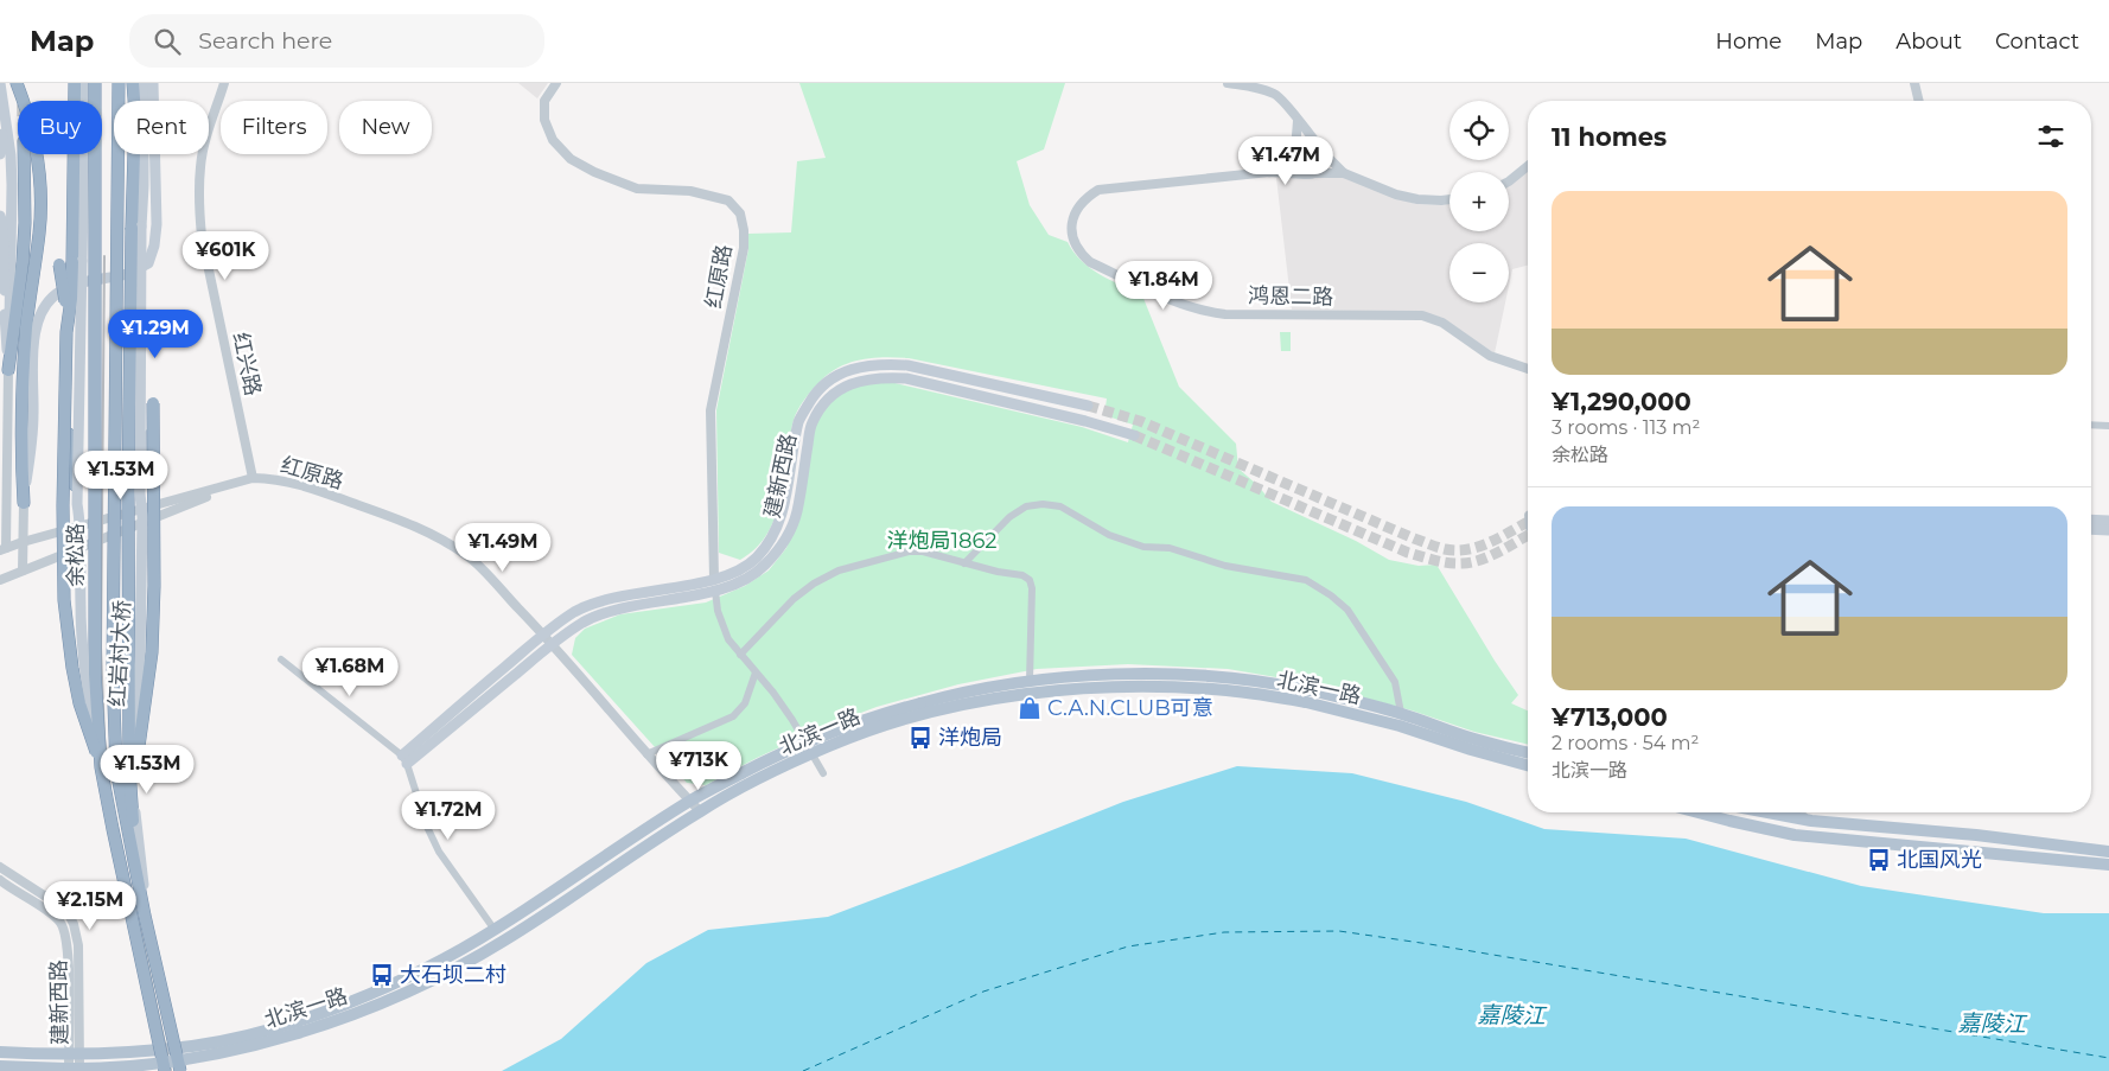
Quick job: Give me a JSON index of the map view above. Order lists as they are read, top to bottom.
{
  "streets": {
    "highway": ["余松路", "红岩村大桥"],
    "main road": ["建新西路", "北滨一路"],
    "street": ["红原路", "鸿恩二路", "红兴路"]
  },
  "crossings": [
    ["红原路", "红兴路"],
    ["红原路", "建新西路"],
    ["红原路", "北滨一路"],
    ["建新西路", "北滨一路"],
    ["余松路", "红岩村大桥"]
  ],
  "water": ["嘉陵江"],
  "parks": ["洋炮局1862"],
  "places": {
    "shop": ["C.A.N.CLUB可意"],
    "bus stop": ["洋炮局", "北国风光", "大石坝二村"]
  },
  "page": {
    "header": "Map",
    "search": "Search here",
    "nav": [
      "Home",
      "Map",
      "About",
      "Contact"
    ],
    "map_buttons": ["+", "−"],
    "chip": [
      "Buy",
      "Rent",
      "Filters",
      "New"
    ],
    "heading": "11 homes",
    "price": [
      "¥1.47M",
      "¥601K",
      "¥1.84M",
      "¥1.29M",
      "¥1.53M",
      "¥1.49M",
      "¥1.68M",
      "¥713K",
      "¥1.53M",
      "¥1.72M",
      "¥2.15M"
    ],
    "list": [
      {
        "name": "¥1,290,000",
        "note": "3 rooms · 113 m² · 余松路"
      },
      {
        "name": "¥713,000",
        "note": "2 rooms · 54 m² · 北滨一路"
      }
    ]
  }
}
